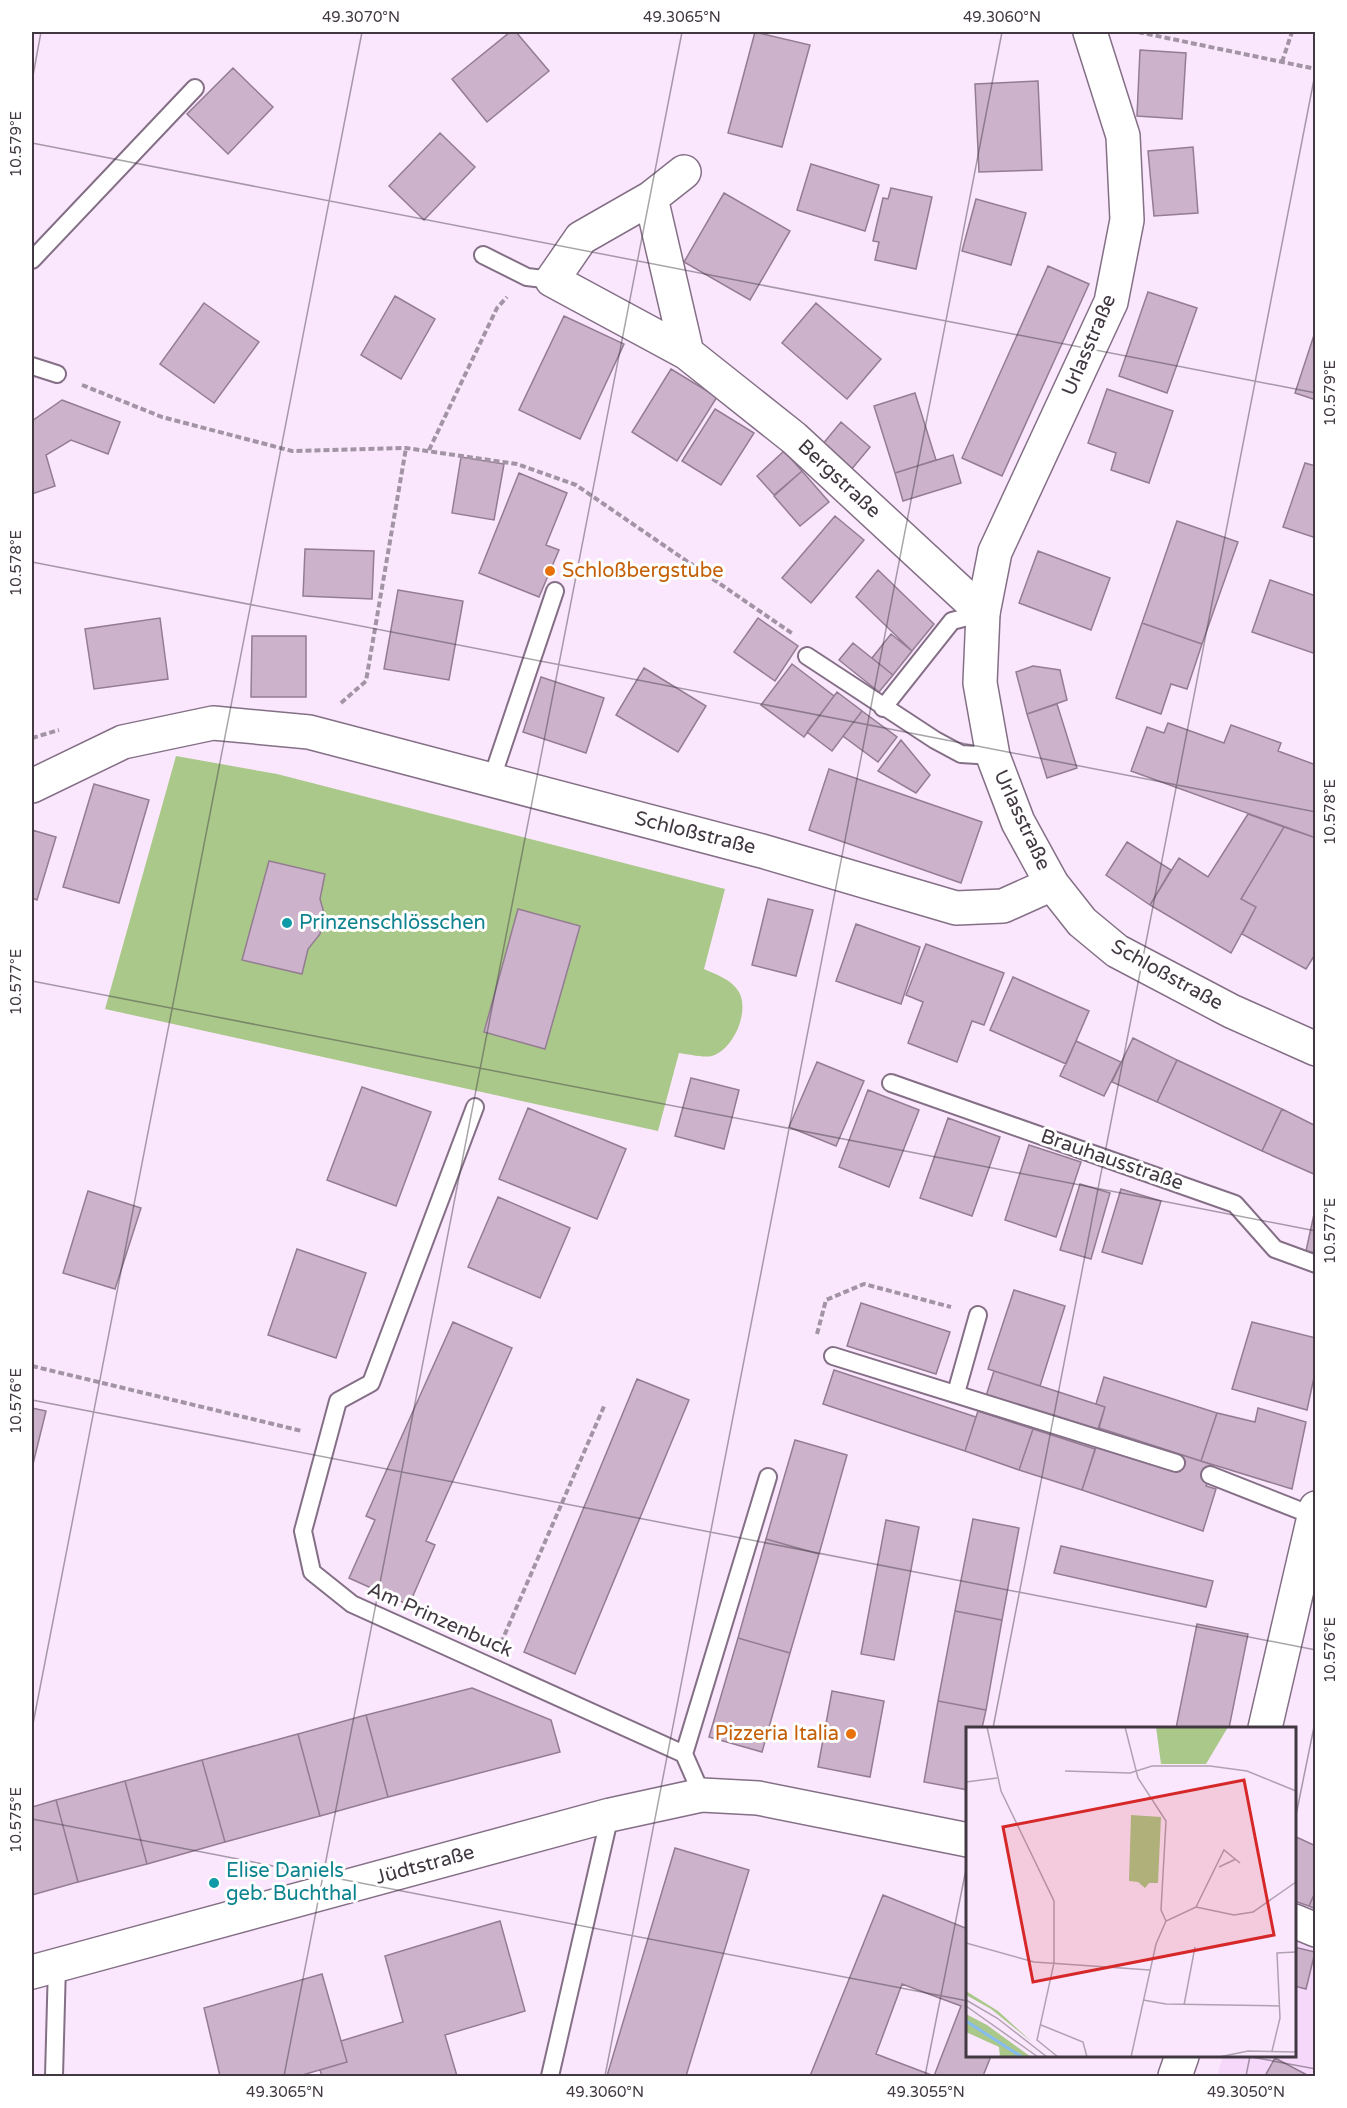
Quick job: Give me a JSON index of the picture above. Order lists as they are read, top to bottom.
{
  "streets": {
    "street": [
      "Urlasstraße",
      "Bergstraße",
      "Schloßstraße",
      "Jüdtstraße"
    ],
    "lane": ["Brauhausstraße", "Am Prinzenbuck"]
  },
  "crossings": [
    ["Urlasstraße", "Bergstraße"],
    ["Urlasstraße", "Schloßstraße"]
  ],
  "places": [
    "Schloßbergstube",
    "Prinzenschlösschen",
    "Pizzeria Italia",
    "Elise Daniels geb. Buchthal"
  ],
  "coordinates": [
    "49.3070°N",
    "49.3065°N",
    "49.3060°N",
    "10.579°E",
    "10.578°E",
    "10.577°E",
    "10.576°E",
    "10.575°E",
    "49.3055°N",
    "49.3050°N"
  ]
}
